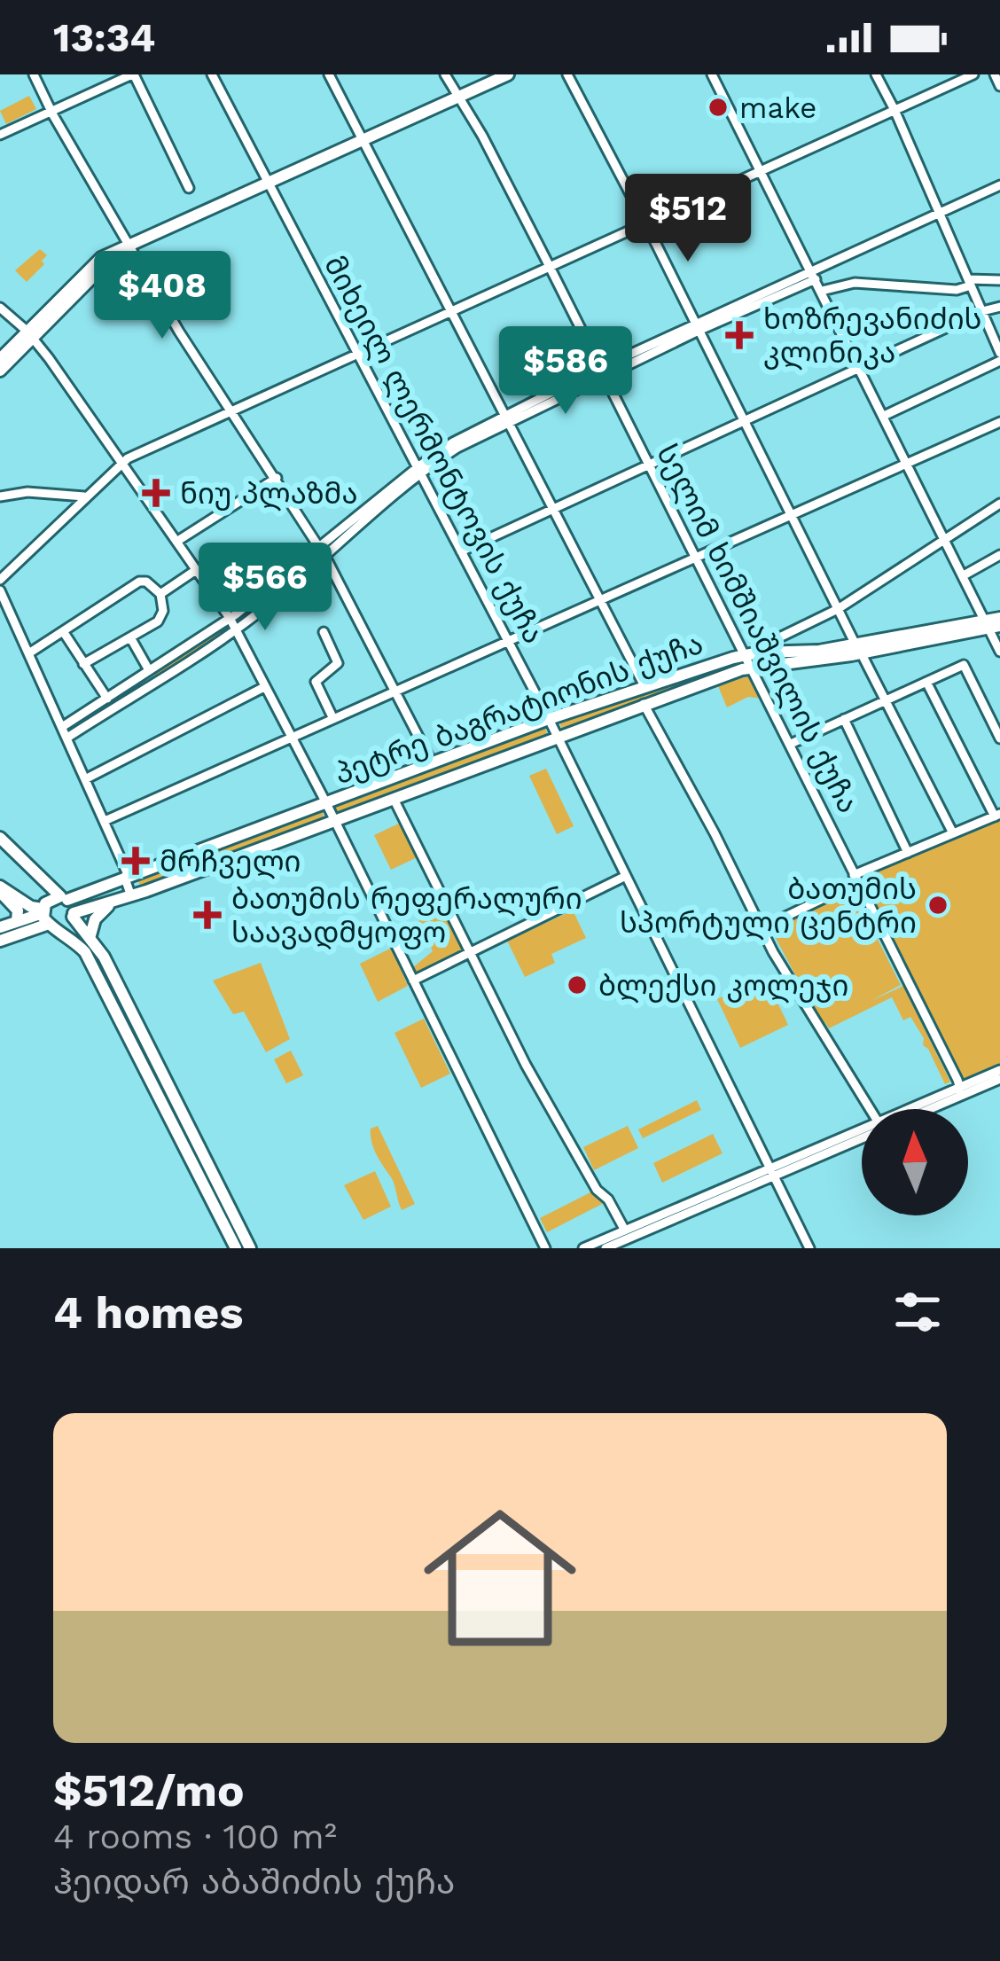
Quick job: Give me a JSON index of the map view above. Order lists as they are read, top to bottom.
{
  "streets": {
    "main road": ["პეტრე ბაგრატიონის ქუჩა"],
    "street": ["მიხეილ ლერმონტოვის ქუჩა", "სელიმ ხიმშიაშვილის ქუჩა"]
  },
  "crossings": [
    ["მიხეილ ლერმონტოვის ქუჩა", "პეტრე ბაგრატიონის ქუჩა"],
    ["სელიმ ხიმშიაშვილის ქუჩა", "პეტრე ბაგრატიონის ქუჩა"]
  ],
  "places": {
    "other": ["make", "ბათუმის სპორტული ცენტრი", "ბლექსი კოლეჯი"],
    "health": [
      "ხოზრევანიძის კლინიკა",
      "ნიუ პლაზმა",
      "მრჩველი",
      "ბათუმის რეფერალური საავადმყოფო"
    ]
  },
  "north": "top",
  "page": {
    "status": "13:34",
    "price": [
      "$512",
      "$408",
      "$586",
      "$566"
    ],
    "heading": "4 homes",
    "list": [
      {
        "name": "$512/mo",
        "note": "4 rooms · 100 m² · ჰეიდარ აბაშიძის ქუჩა"
      }
    ]
  }
}
